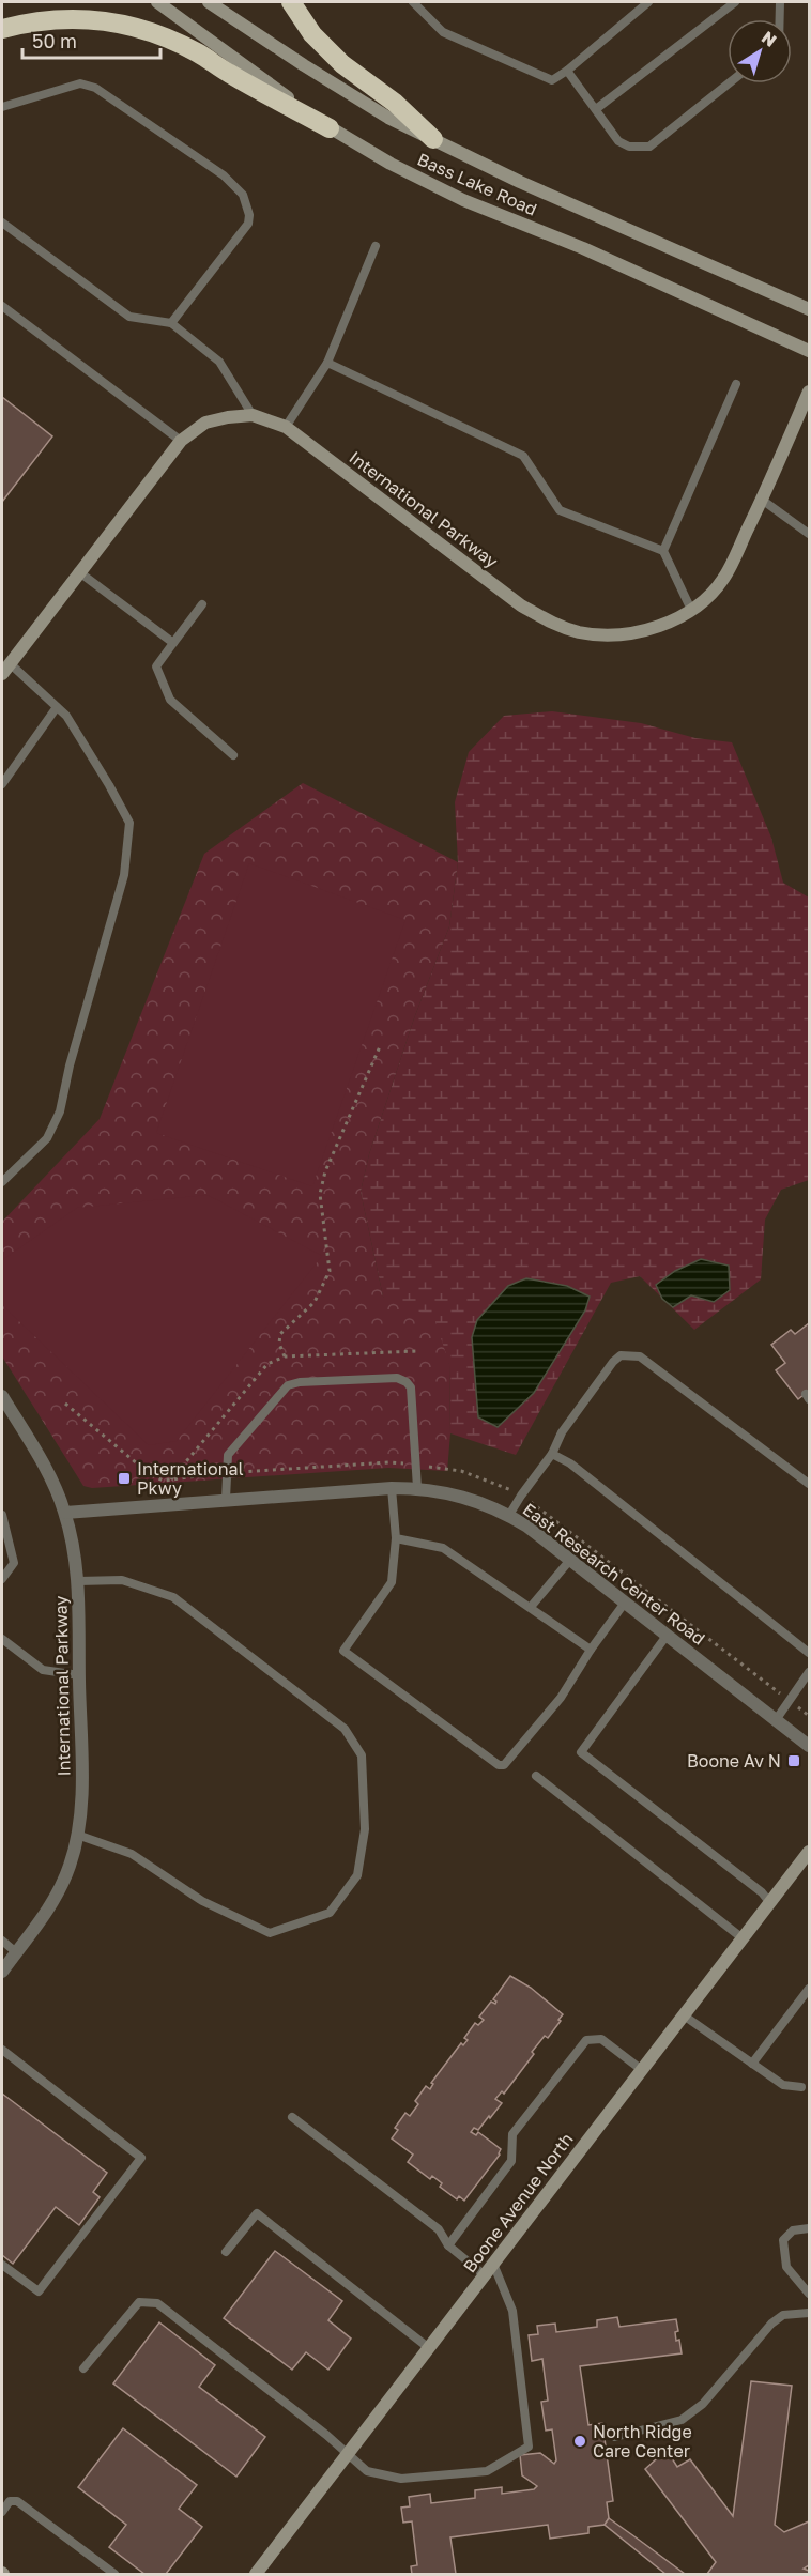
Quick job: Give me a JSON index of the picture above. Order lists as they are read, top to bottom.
{
  "streets": {
    "street": [
      "Bass Lake Road",
      "International Parkway",
      "East Research Center Road",
      "Boone Avenue North"
    ]
  },
  "crossings": [
    ["International Parkway", "East Research Center Road"]
  ],
  "places": {
    "transit": ["International Pkwy", "Boone Av N"],
    "other": ["North Ridge Care Center"]
  },
  "scale_bar": "50 m",
  "north": "top right"
}
